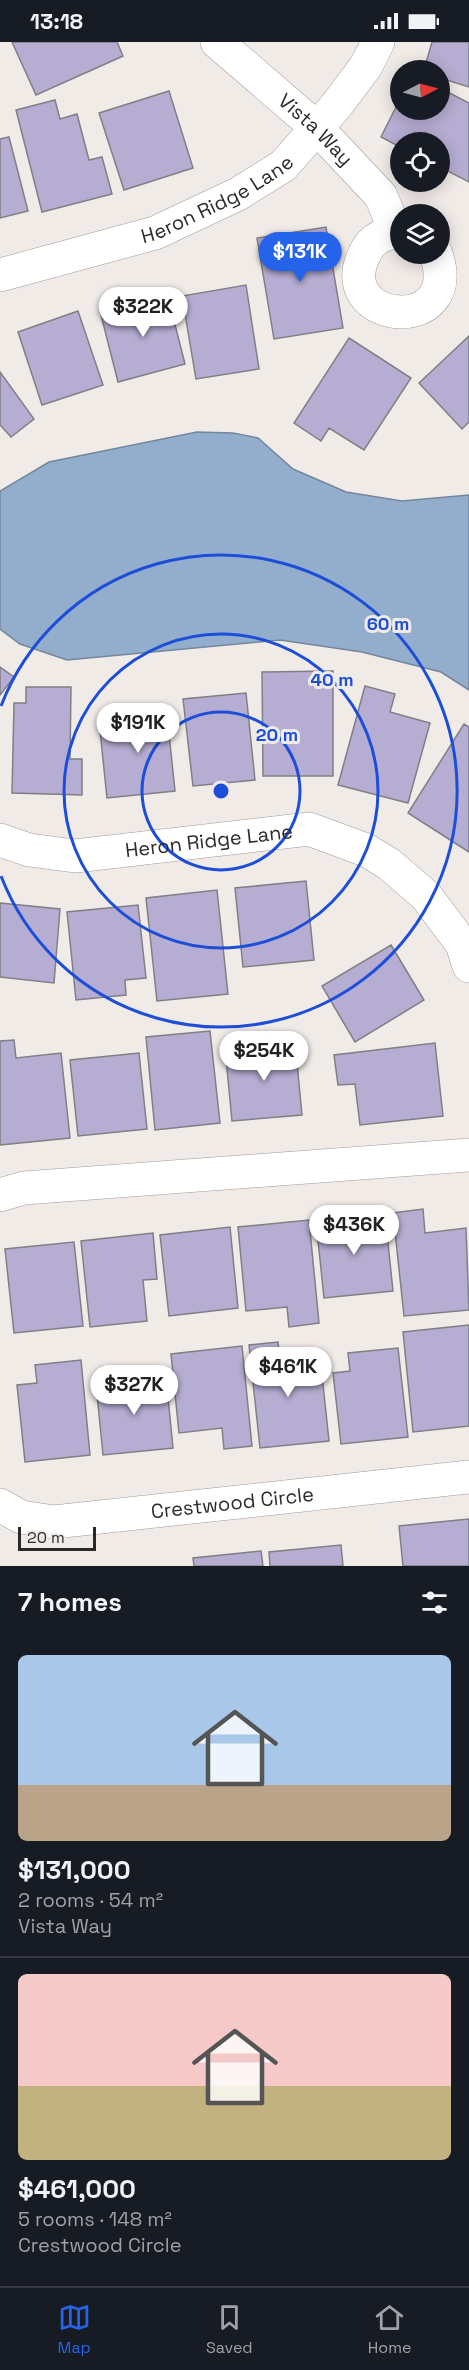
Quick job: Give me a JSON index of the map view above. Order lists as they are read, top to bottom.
{
  "streets": {
    "street": ["Vista Way", "Heron Ridge Lane", "Crestwood Circle"]
  },
  "crossings": [
    ["Vista Way", "Heron Ridge Lane"]
  ],
  "scale_bar": "20 m",
  "north": "right",
  "page": {
    "status": "13:18",
    "price": [
      "$131K",
      "$322K",
      "$191K",
      "$254K",
      "$436K",
      "$461K",
      "$327K"
    ],
    "scale": "20 m",
    "heading": "7 homes",
    "list": [
      {
        "name": "$131,000",
        "note": "2 rooms · 54 m² · Vista Way"
      },
      {
        "name": "$461,000",
        "note": "5 rooms · 148 m² · Crestwood Circle"
      }
    ],
    "tabs": ["Map", "Saved", "Home"]
  },
  "rings": ["60 m", "40 m", "20 m"]
}
